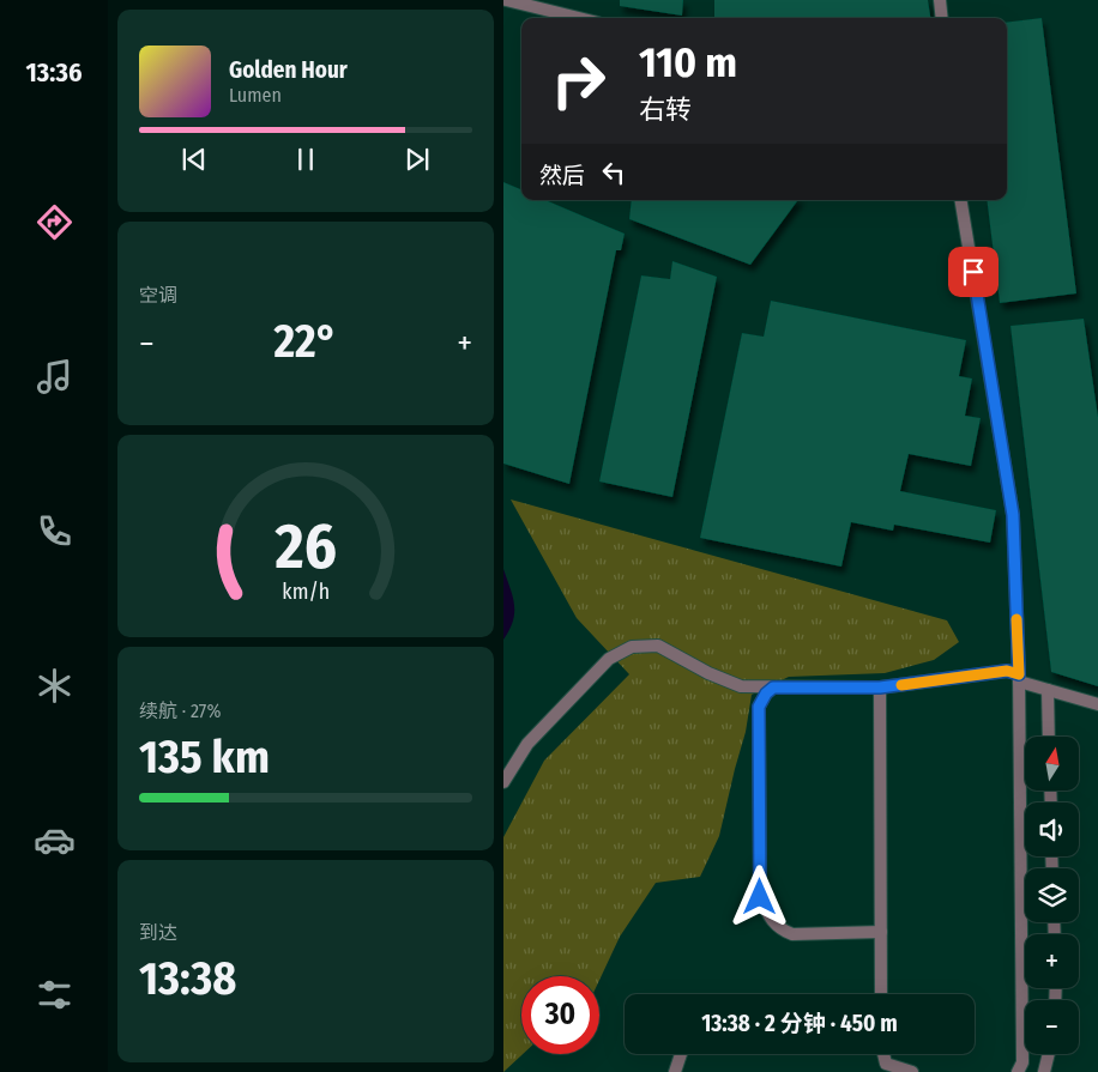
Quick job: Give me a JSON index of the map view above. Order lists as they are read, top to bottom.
{
  "north": "top",
  "page": {
    "tabs": "13:36",
    "turn": ["110 m", "右转"],
    "song": ["Golden Hour", "Lumen"],
    "then": "然后",
    "tile": [
      "空调",
      ["续航 · 27%", "135 km"],
      ["到达", "13:38"]
    ],
    "heat": ["−", "22°", "+"],
    "map_buttons": ["+", "−"],
    "limit": "30",
    "trip": "13:38 · 2 分钟 · 450 m",
    "gauge": ["26", "km/h"]
  }
}
